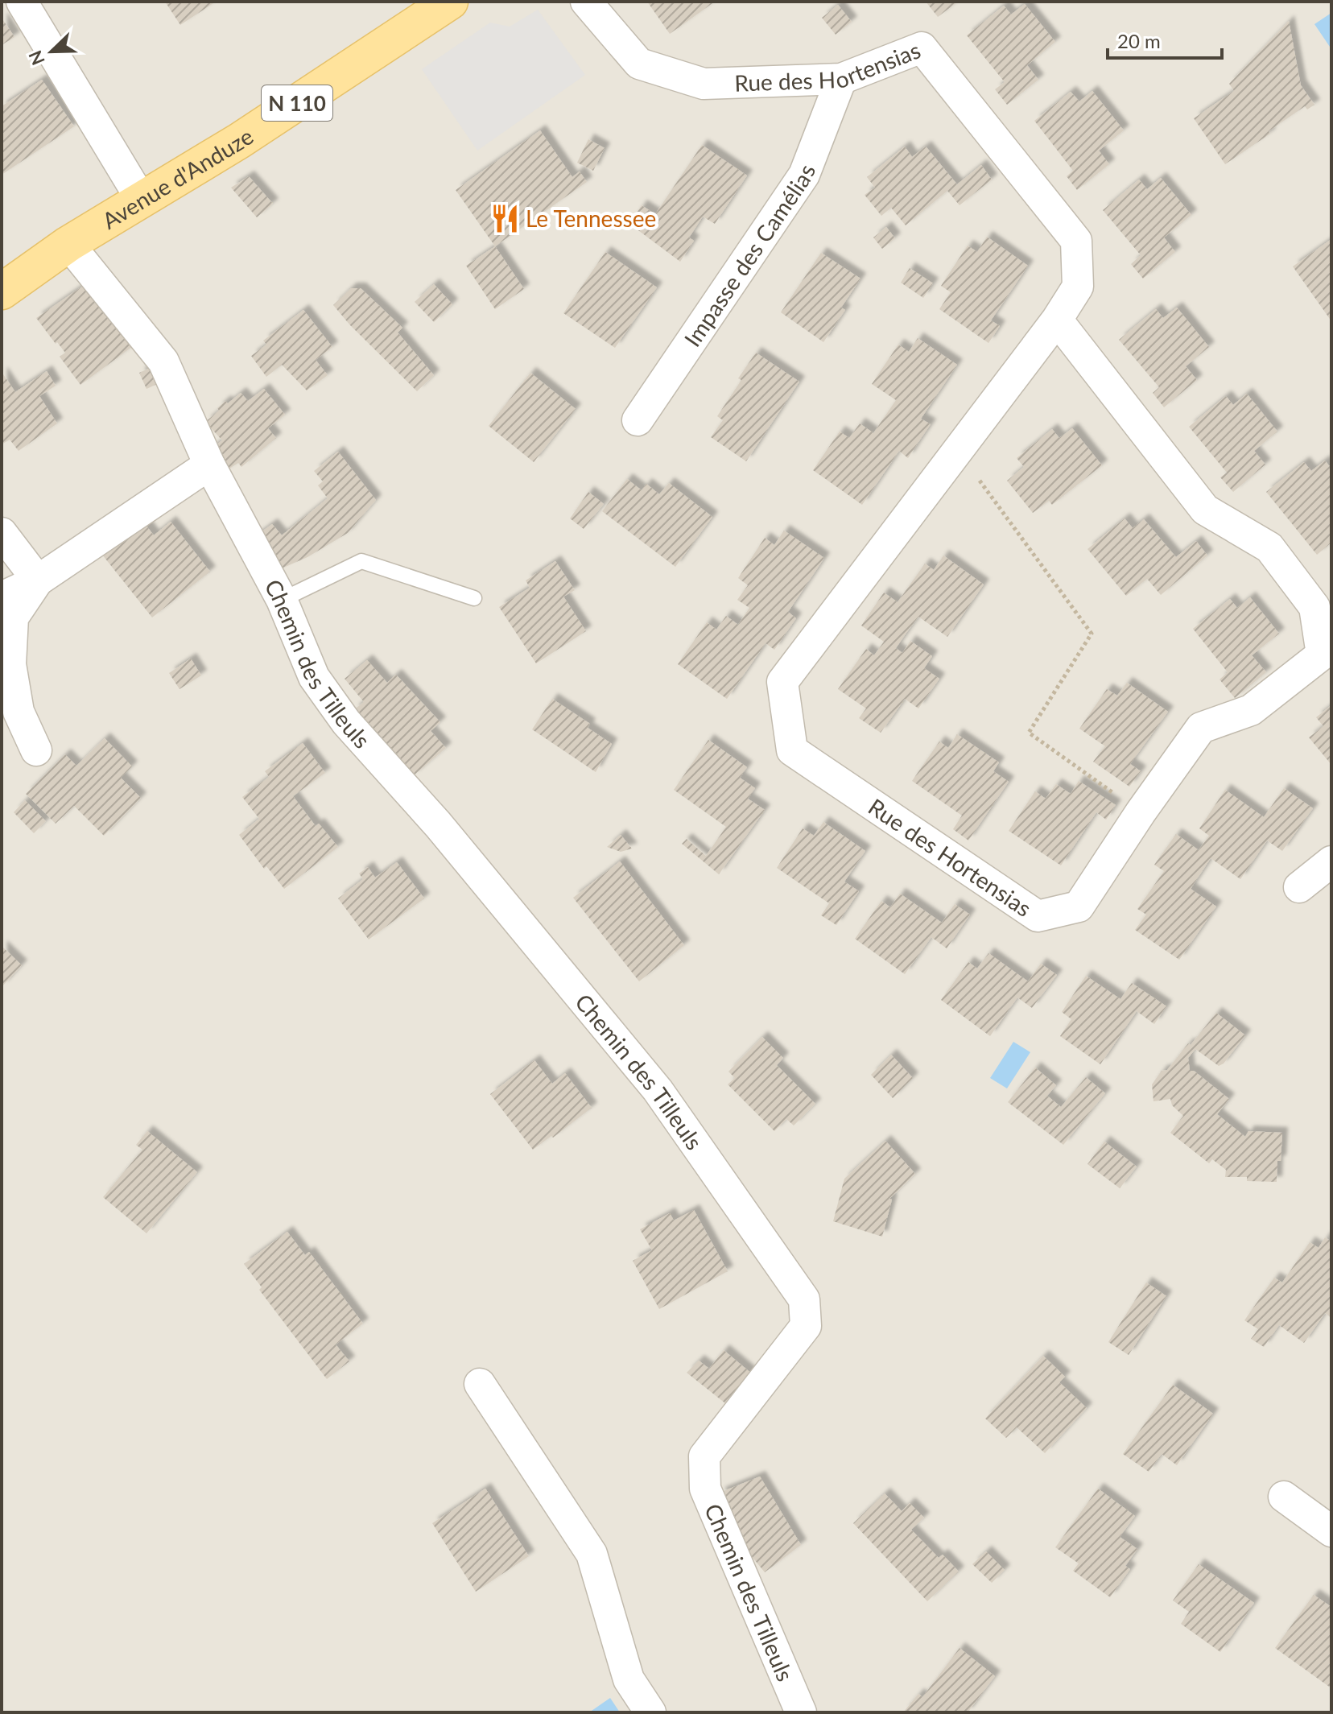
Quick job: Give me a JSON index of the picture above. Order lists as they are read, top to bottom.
{
  "streets": {
    "main road": ["N 110", "Avenue d'Anduze"],
    "street": ["Rue des Hortensias", "Impasse des Camélias", "Chemin des Tilleuls"]
  },
  "crossings": [
    ["Rue des Hortensias", "Impasse des Camélias"],
    ["Avenue d'Anduze", "Chemin des Tilleuls"]
  ],
  "places": {
    "restaurant": ["Le Tennessee"]
  },
  "scale_bar": "20 m",
  "north": "bottom left"
}
